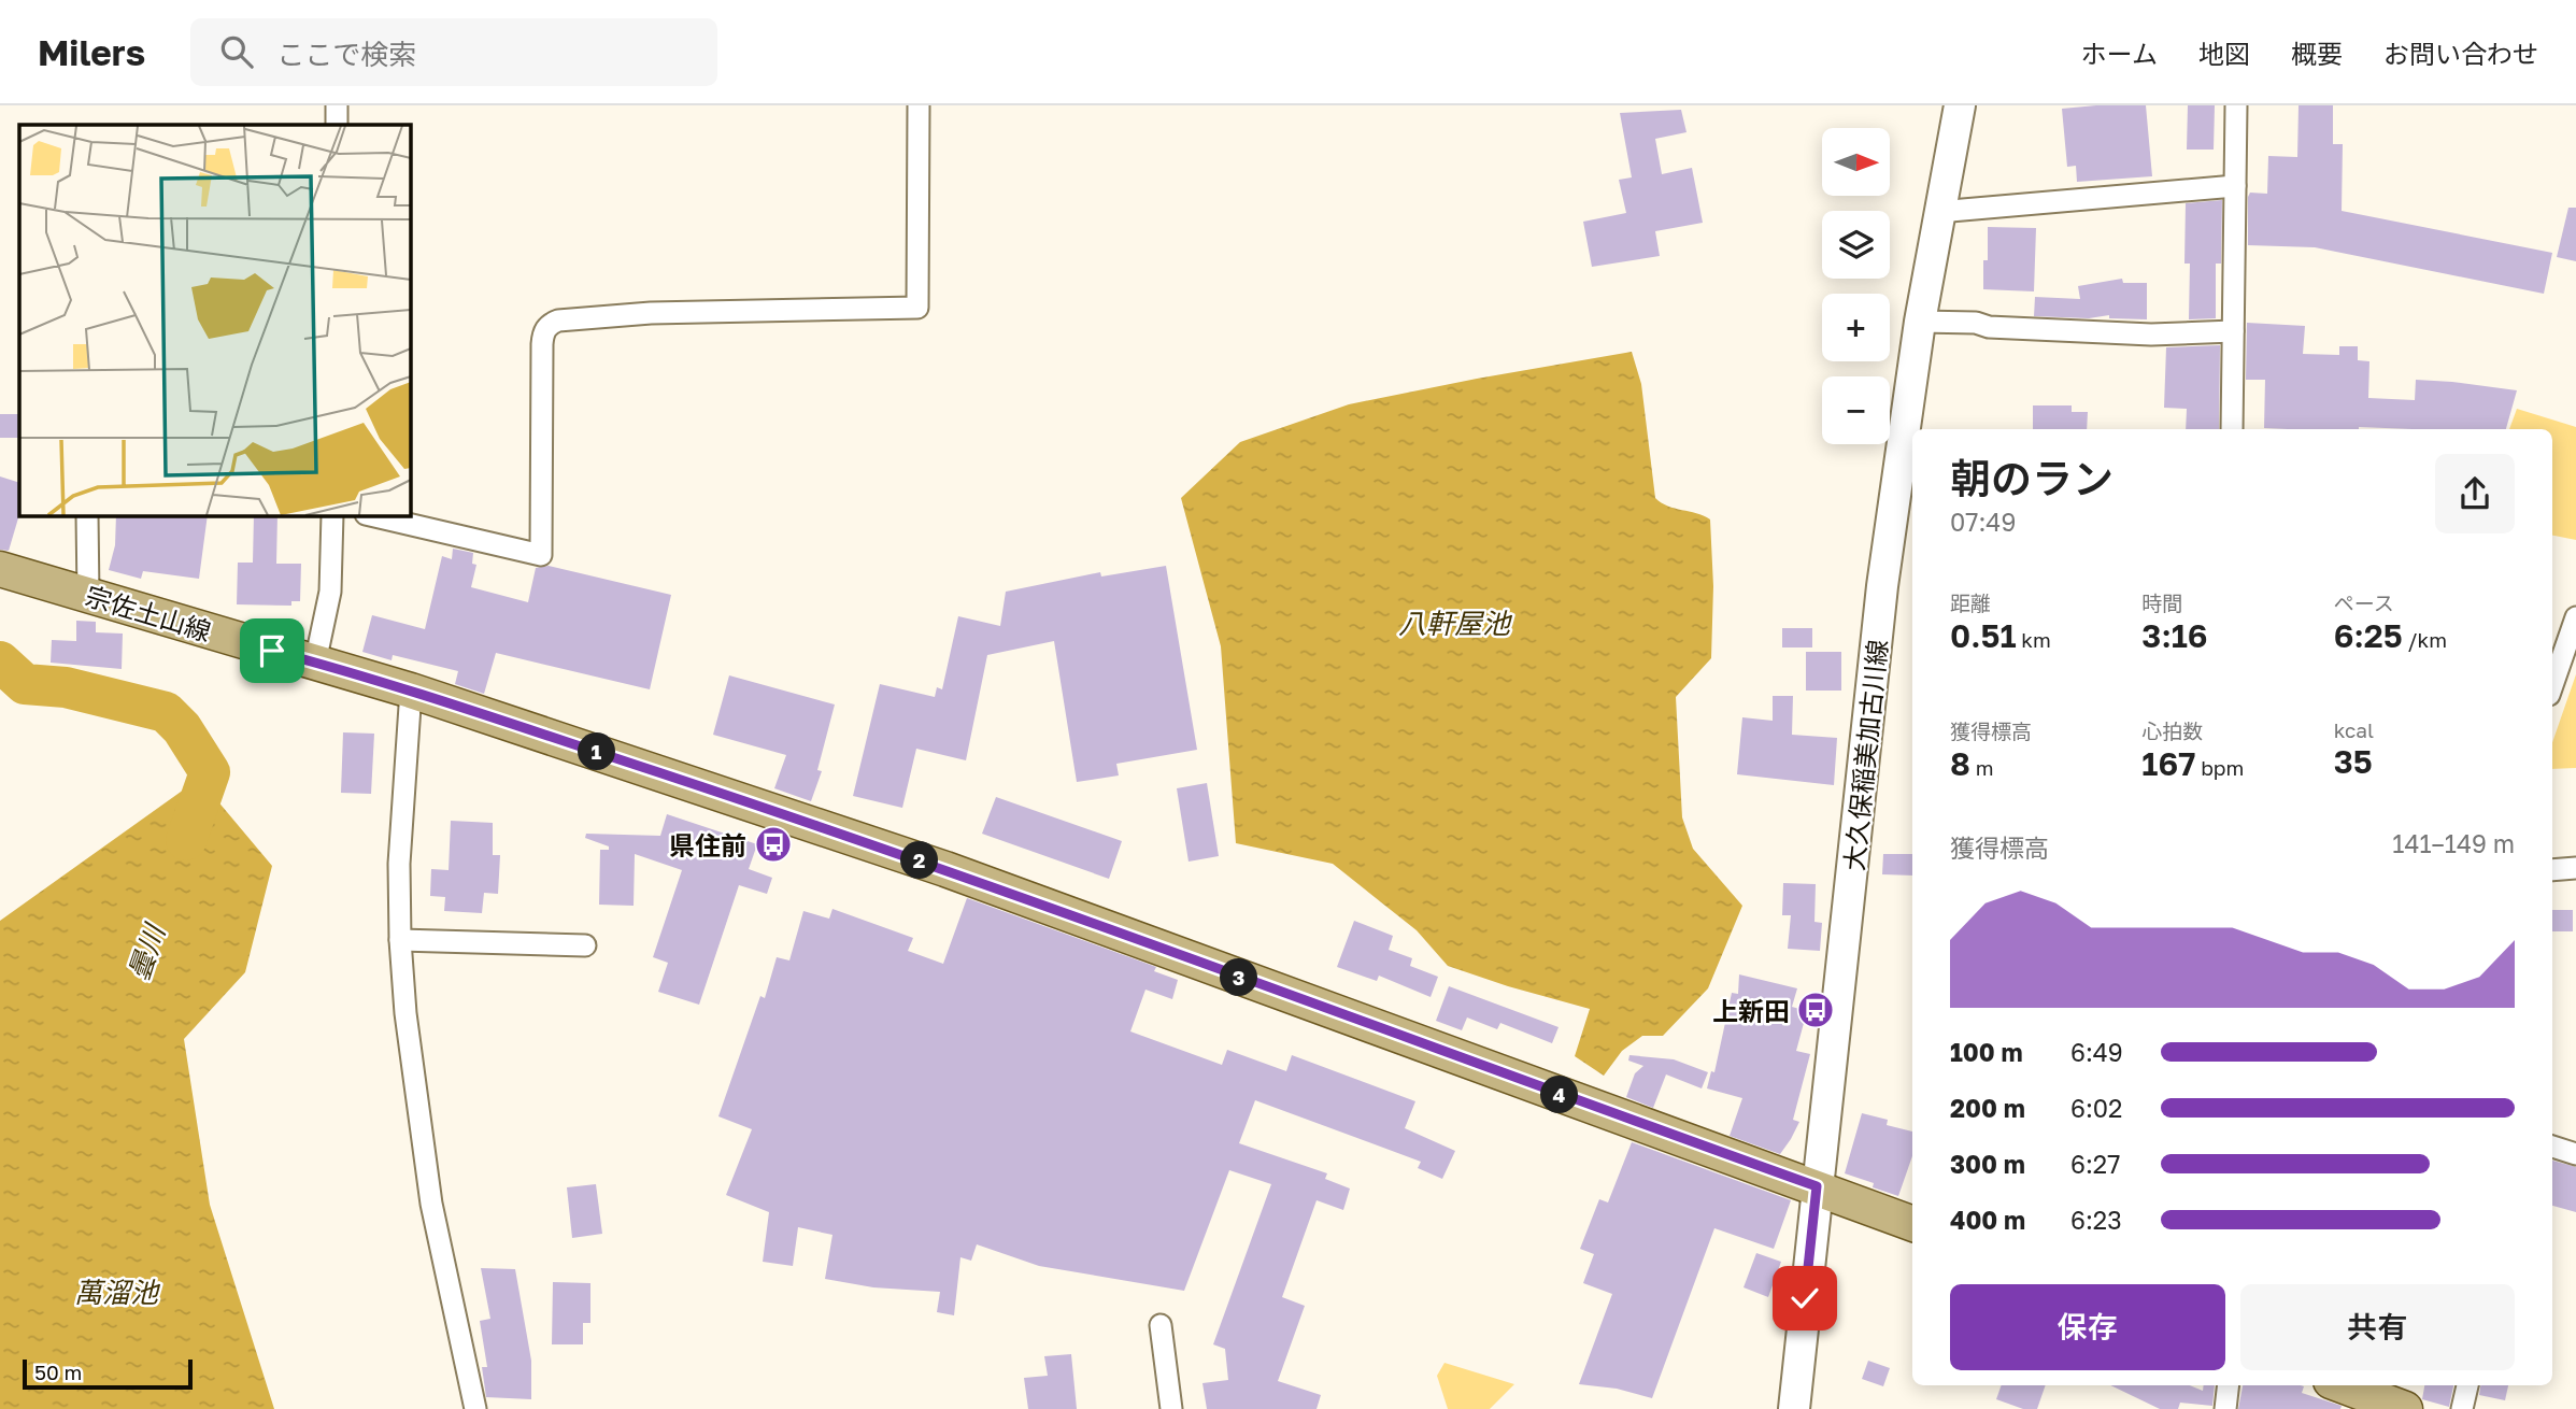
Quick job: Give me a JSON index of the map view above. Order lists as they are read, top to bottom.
{
  "streets": {
    "main road": ["宗佐土山線", "大久保稲美加古川線"]
  },
  "crossings": [
    ["宗佐土山線", "大久保稲美加古川線"]
  ],
  "water": ["八軒屋池", "曇川", "萬溜池"],
  "places": {
    "bus stop": ["県住前", "上新田"]
  },
  "scale_bar": "50 m",
  "north": "right",
  "page": {
    "header": "Milers",
    "search": "ここで検索",
    "nav": [
      "ホーム",
      "地図",
      "概要",
      "お問い合わせ"
    ],
    "map_buttons": ["+", "−"],
    "heading": ["朝のラン", "07:49"],
    "stats": [
      ["距離", "0.51 km"],
      ["時間", "3:16"],
      ["ペース", "6:25 /km"],
      ["獲得標高", "8 m"],
      ["心拍数", "167 bpm"],
      ["kcal", "35"]
    ],
    "pins": [
      "1",
      "2",
      "3",
      "4"
    ],
    "chart": ["獲得標高", "141–149 m"],
    "list": [
      {
        "name": "100 m",
        "note": "6:49"
      },
      {
        "name": "200 m",
        "note": "6:02"
      },
      {
        "name": "300 m",
        "note": "6:27"
      },
      {
        "name": "400 m",
        "note": "6:23"
      }
    ],
    "buttons": ["保存", "共有"],
    "scale": "50 m"
  }
}
